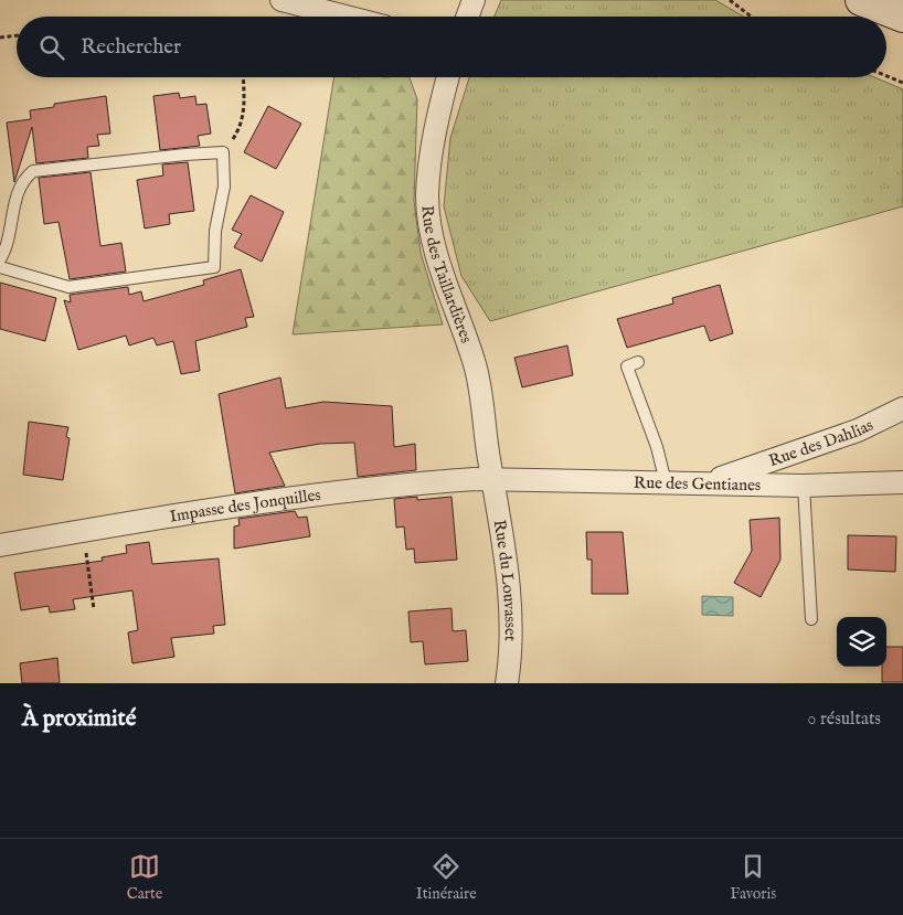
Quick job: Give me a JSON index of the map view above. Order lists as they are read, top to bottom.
{
  "streets": {
    "street": [
      "Rue des Taillardières",
      "Rue des Dahlias",
      "Rue des Gentianes",
      "Impasse des Jonquilles",
      "Rue du Louvasset"
    ]
  },
  "crossings": [
    ["Rue des Taillardières", "Rue des Gentianes"],
    ["Rue des Taillardières", "Impasse des Jonquilles"],
    ["Rue des Taillardières", "Rue du Louvasset"],
    ["Rue des Dahlias", "Rue des Gentianes"],
    ["Rue des Gentianes", "Impasse des Jonquilles"],
    ["Rue des Gentianes", "Rue du Louvasset"],
    ["Impasse des Jonquilles", "Rue du Louvasset"]
  ],
  "page": {
    "search": "Rechercher",
    "heading": ["À proximité", "0 résultats"],
    "nav": ["Carte", "Itinéraire", "Favoris"]
  }
}
